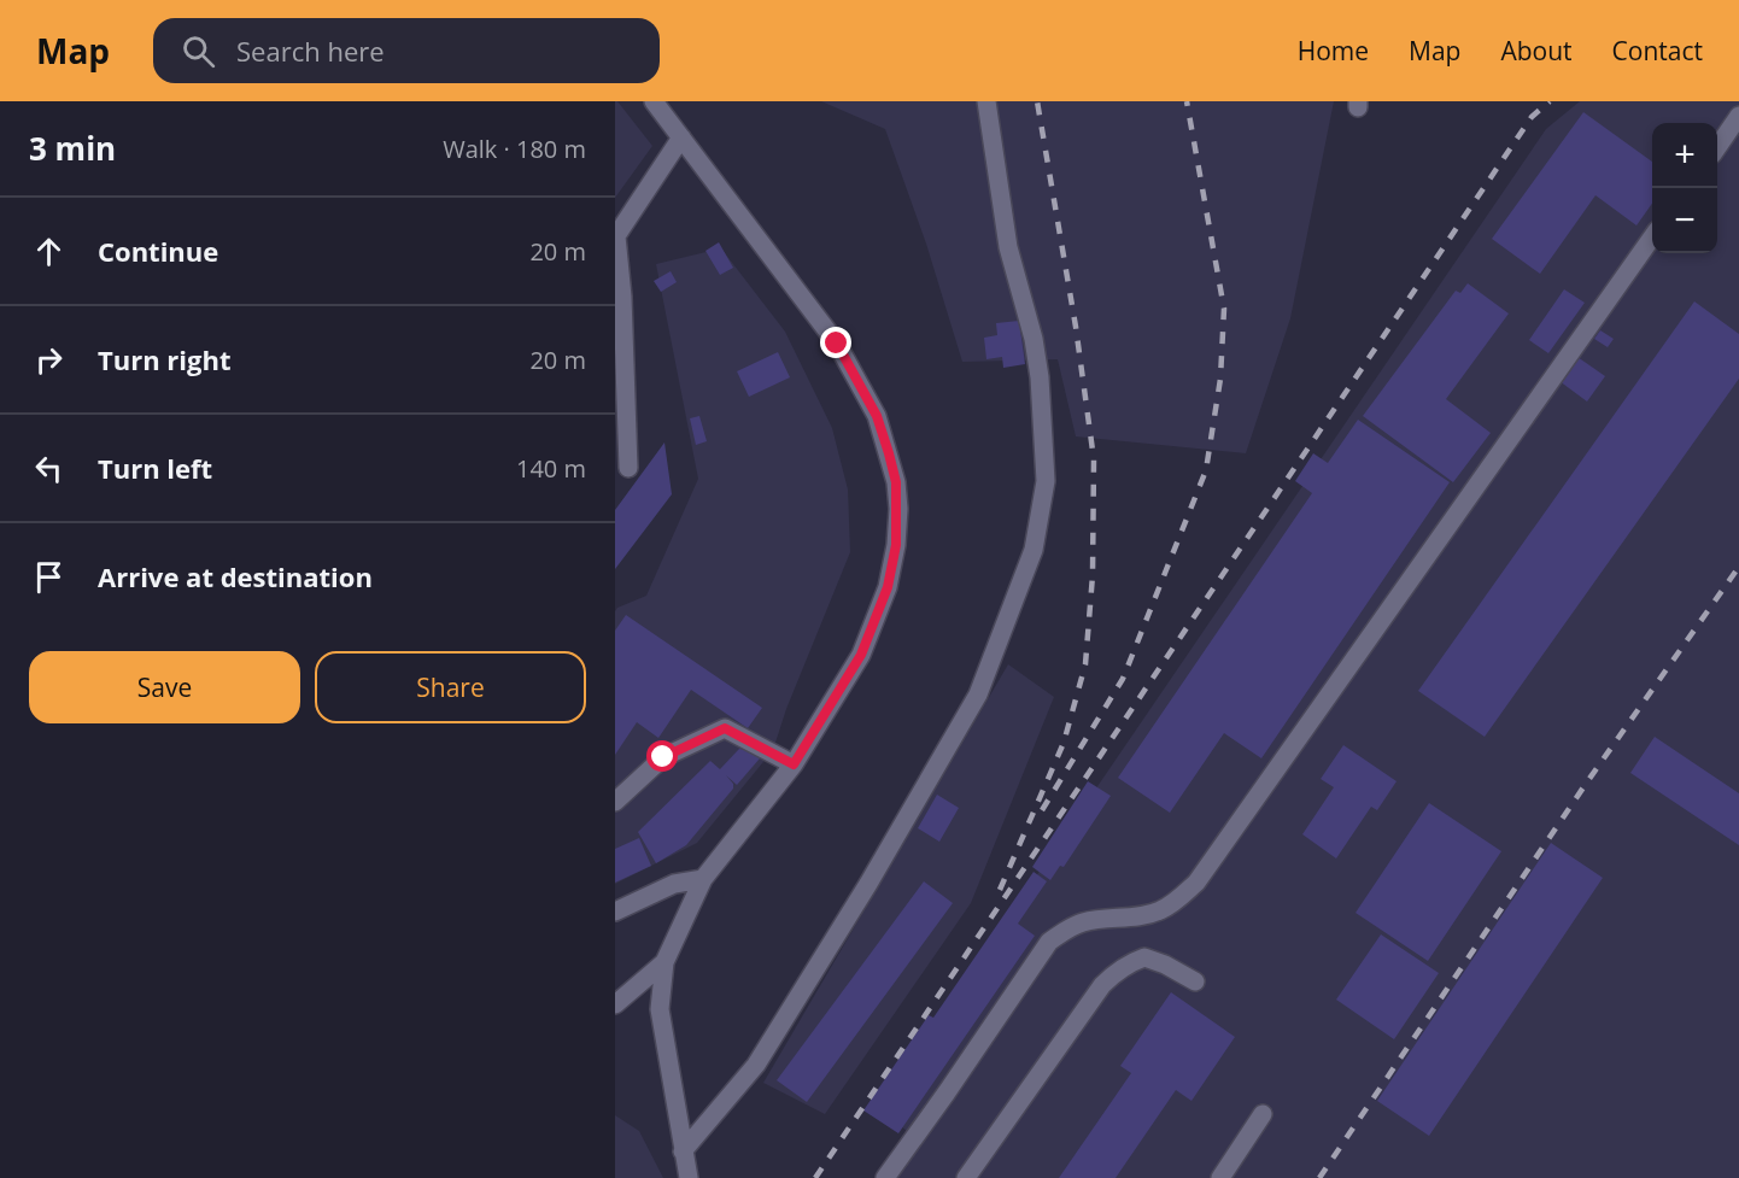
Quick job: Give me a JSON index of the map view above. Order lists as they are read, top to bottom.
{
  "page": {
    "header": "Map",
    "search": "Search here",
    "nav": [
      "Home",
      "Map",
      "About",
      "Contact"
    ],
    "heading": ["3 min", "Walk · 180 m"],
    "map_buttons": ["+", "−"],
    "list": [
      ["Continue", "20 m"],
      ["Turn right", "20 m"],
      ["Turn left", "140 m"],
      "Arrive at destination"
    ],
    "buttons": ["Save", "Share"]
  }
}
